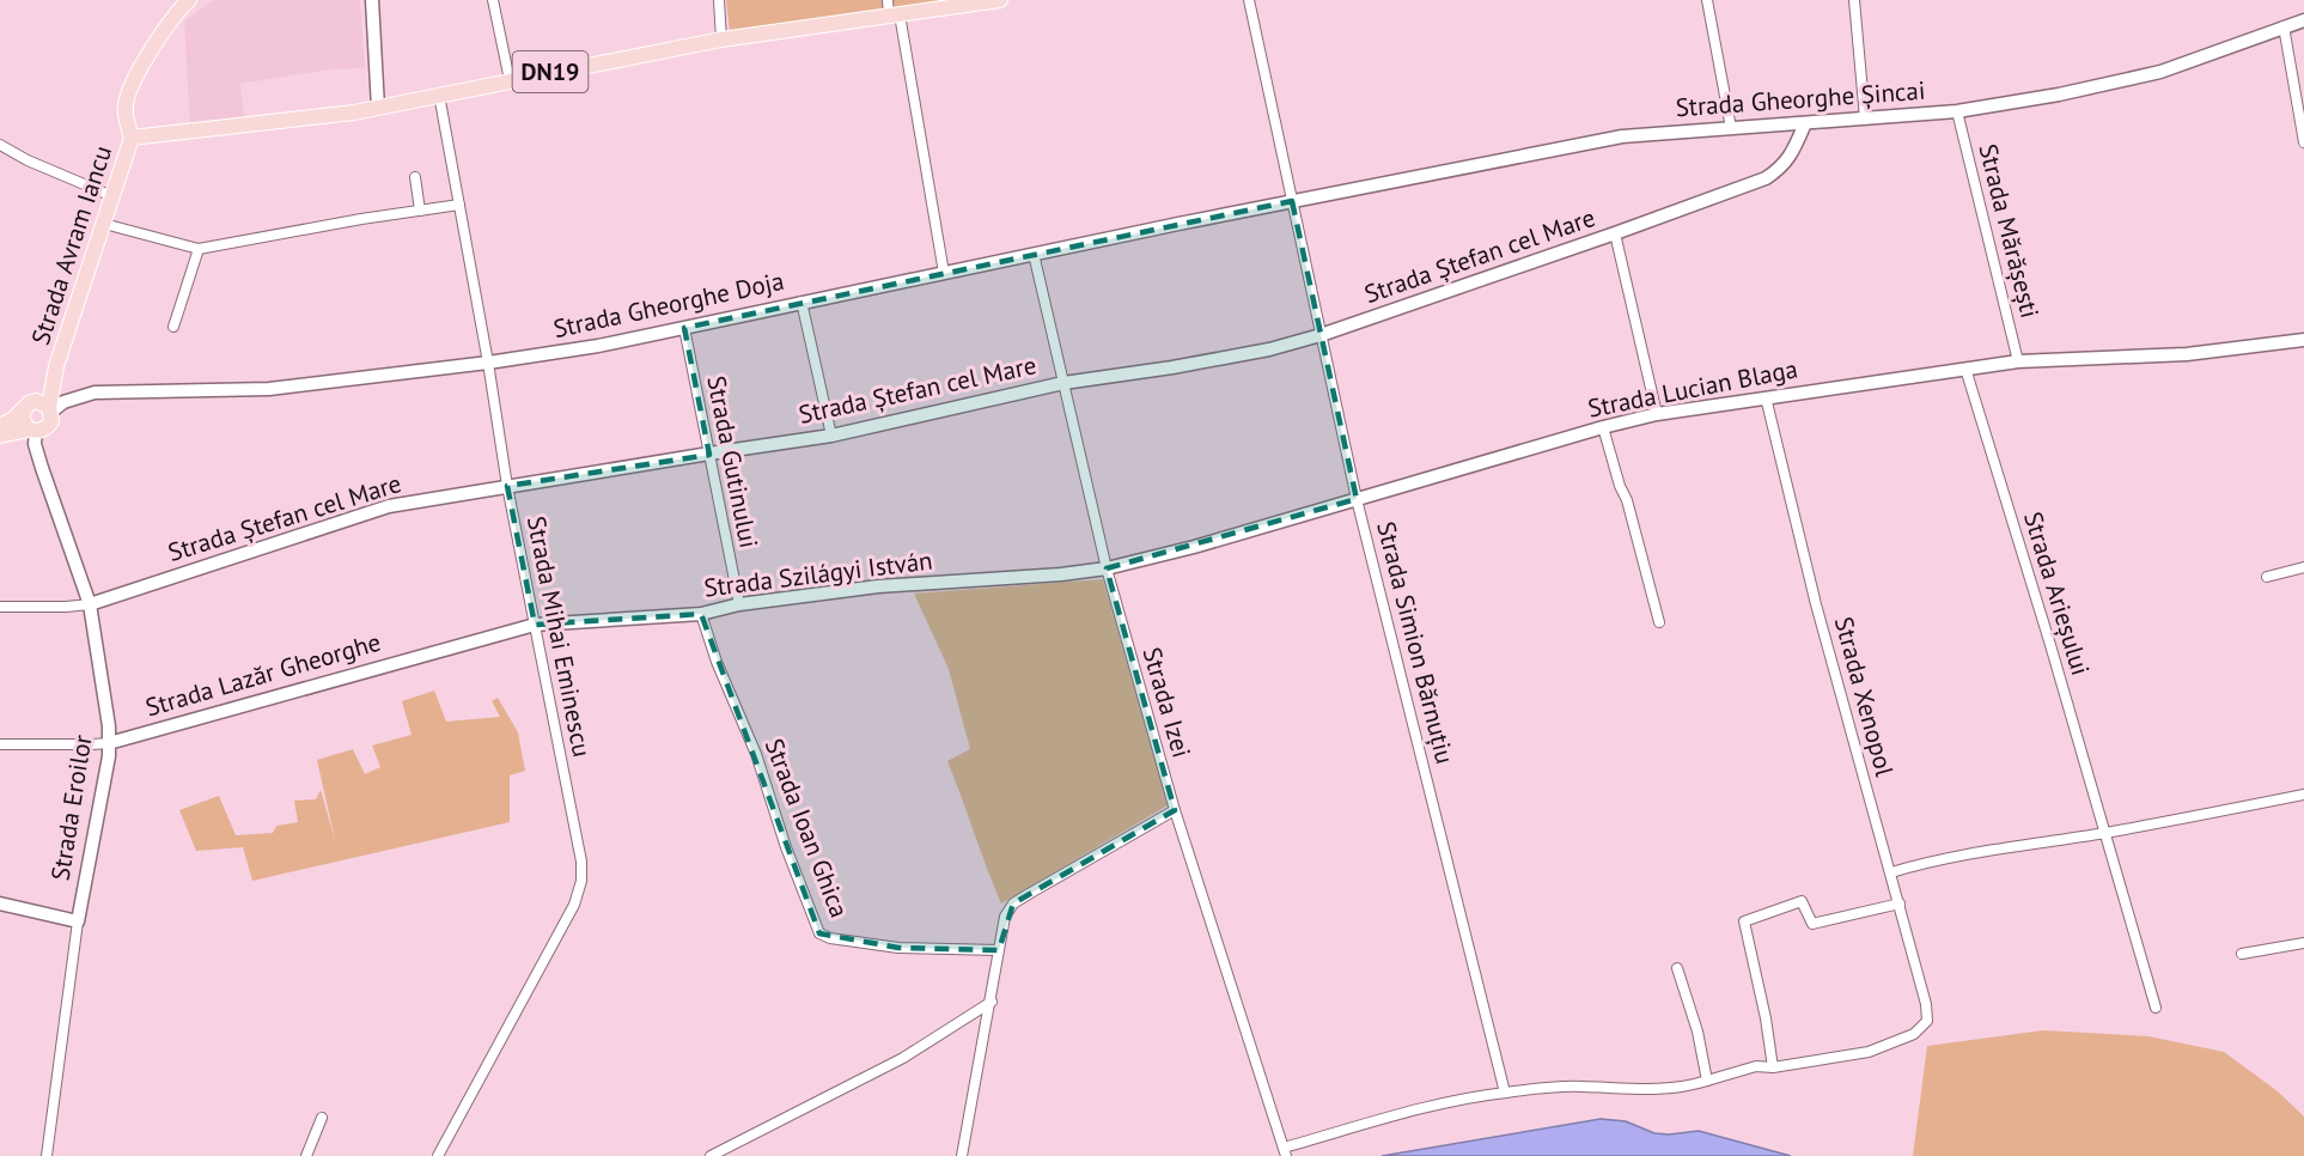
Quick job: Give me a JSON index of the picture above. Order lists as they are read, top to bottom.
{
  "streets": {
    "main road": [
      "DN19",
      "Strada Gheorghe Șincai",
      "Strada Avram Iancu",
      "Strada Ștefan cel Mare",
      "Strada Gheorghe Doja",
      "Strada Lucian Blaga",
      "Strada Szilágyi István",
      "Strada Lazăr Gheorghe",
      "Strada Eroilor"
    ],
    "street": [
      "Strada Mărășești",
      "Strada Gutinului",
      "Strada Arieșului",
      "Strada Mihai Eminescu",
      "Strada Simion Bărnuțiu",
      "Strada Xenopol",
      "Strada Izei",
      "Strada Ioan Ghica"
    ]
  },
  "crossings": [
    ["DN19", "Strada Avram Iancu"],
    ["DN19", "Strada Mihai Eminescu"],
    ["Strada Gheorghe Șincai", "Strada Mărășești"],
    ["Strada Gheorghe Șincai", "Strada Ștefan cel Mare"],
    ["Strada Gheorghe Șincai", "Strada Gheorghe Doja"],
    ["Strada Gheorghe Șincai", "Strada Simion Bărnuțiu"],
    ["Strada Mărășești", "Strada Lucian Blaga"],
    ["Strada Avram Iancu", "Strada Gheorghe Doja"],
    ["Strada Avram Iancu", "Strada Eroilor"],
    ["Strada Ștefan cel Mare", "Strada Gutinului"],
    ["Strada Ștefan cel Mare", "Strada Mihai Eminescu"],
    ["Strada Ștefan cel Mare", "Strada Simion Bărnuțiu"],
    ["Strada Ștefan cel Mare", "Strada Izei"],
    ["Strada Ștefan cel Mare", "Strada Eroilor"],
    ["Strada Gheorghe Doja", "Strada Gutinului"],
    ["Strada Gheorghe Doja", "Strada Mihai Eminescu"],
    ["Strada Gheorghe Doja", "Strada Simion Bărnuțiu"],
    ["Strada Gheorghe Doja", "Strada Izei"],
    ["Strada Gheorghe Doja", "Strada Eroilor"],
    ["Strada Lucian Blaga", "Strada Szilágyi István"],
    ["Strada Lucian Blaga", "Strada Arieșului"],
    ["Strada Lucian Blaga", "Strada Simion Bărnuțiu"],
    ["Strada Lucian Blaga", "Strada Xenopol"],
    ["Strada Lucian Blaga", "Strada Izei"],
    ["Strada Gutinului", "Strada Szilágyi István"],
    ["Strada Szilágyi István", "Strada Mihai Eminescu"],
    ["Strada Szilágyi István", "Strada Lazăr Gheorghe"],
    ["Strada Szilágyi István", "Strada Izei"],
    ["Strada Szilágyi István", "Strada Ioan Ghica"],
    ["Strada Mihai Eminescu", "Strada Lazăr Gheorghe"],
    ["Strada Lazăr Gheorghe", "Strada Eroilor"]
  ]
}
